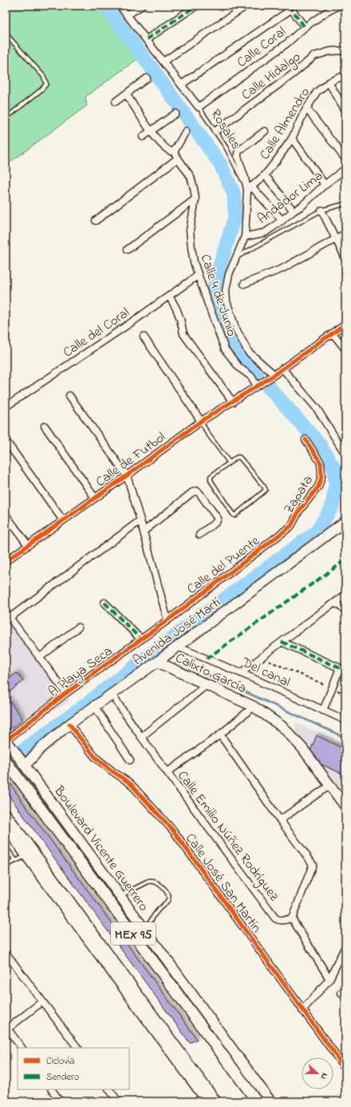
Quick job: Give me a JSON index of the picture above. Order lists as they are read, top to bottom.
{
  "streets": {
    "main road": [
      "Avenida José Martí",
      "Calixto García",
      "Boulevard Vicente Guerrero",
      "MEX 95"
    ],
    "street": [
      "Calle Coral",
      "Calle Hidalgo",
      "Calle Almendro",
      "Andador Lima",
      "Calle 4 de Junio",
      "Calle del Coral",
      "Calle de Futbol",
      "Zapata",
      "Calle del Puente",
      "A Playa Seca",
      "Del canal",
      "Calle Emilio Núñez Rodríguez",
      "Calle José San Martín"
    ],
    "lane": ["Rosales"]
  },
  "crossings": [
    ["Calle Coral", "Rosales"],
    ["Calle Hidalgo", "Rosales"],
    ["Calle Almendro", "Rosales"],
    ["Calle 4 de Junio", "Calle del Coral"],
    ["Calle 4 de Junio", "Calle de Futbol"],
    ["Zapata", "Calle del Puente"],
    ["Calle del Puente", "A Playa Seca"],
    ["Avenida José Martí", "Del canal"],
    ["Avenida José Martí", "Calixto García"],
    ["Avenida José Martí", "Calle Emilio Núñez Rodríguez"],
    ["Avenida José Martí", "Boulevard Vicente Guerrero"],
    ["Avenida José Martí", "Calle José San Martín"],
    ["A Playa Seca", "Boulevard Vicente Guerrero"]
  ],
  "legend": ["Ciclovía", "Sendero"],
  "north": "right"
}
